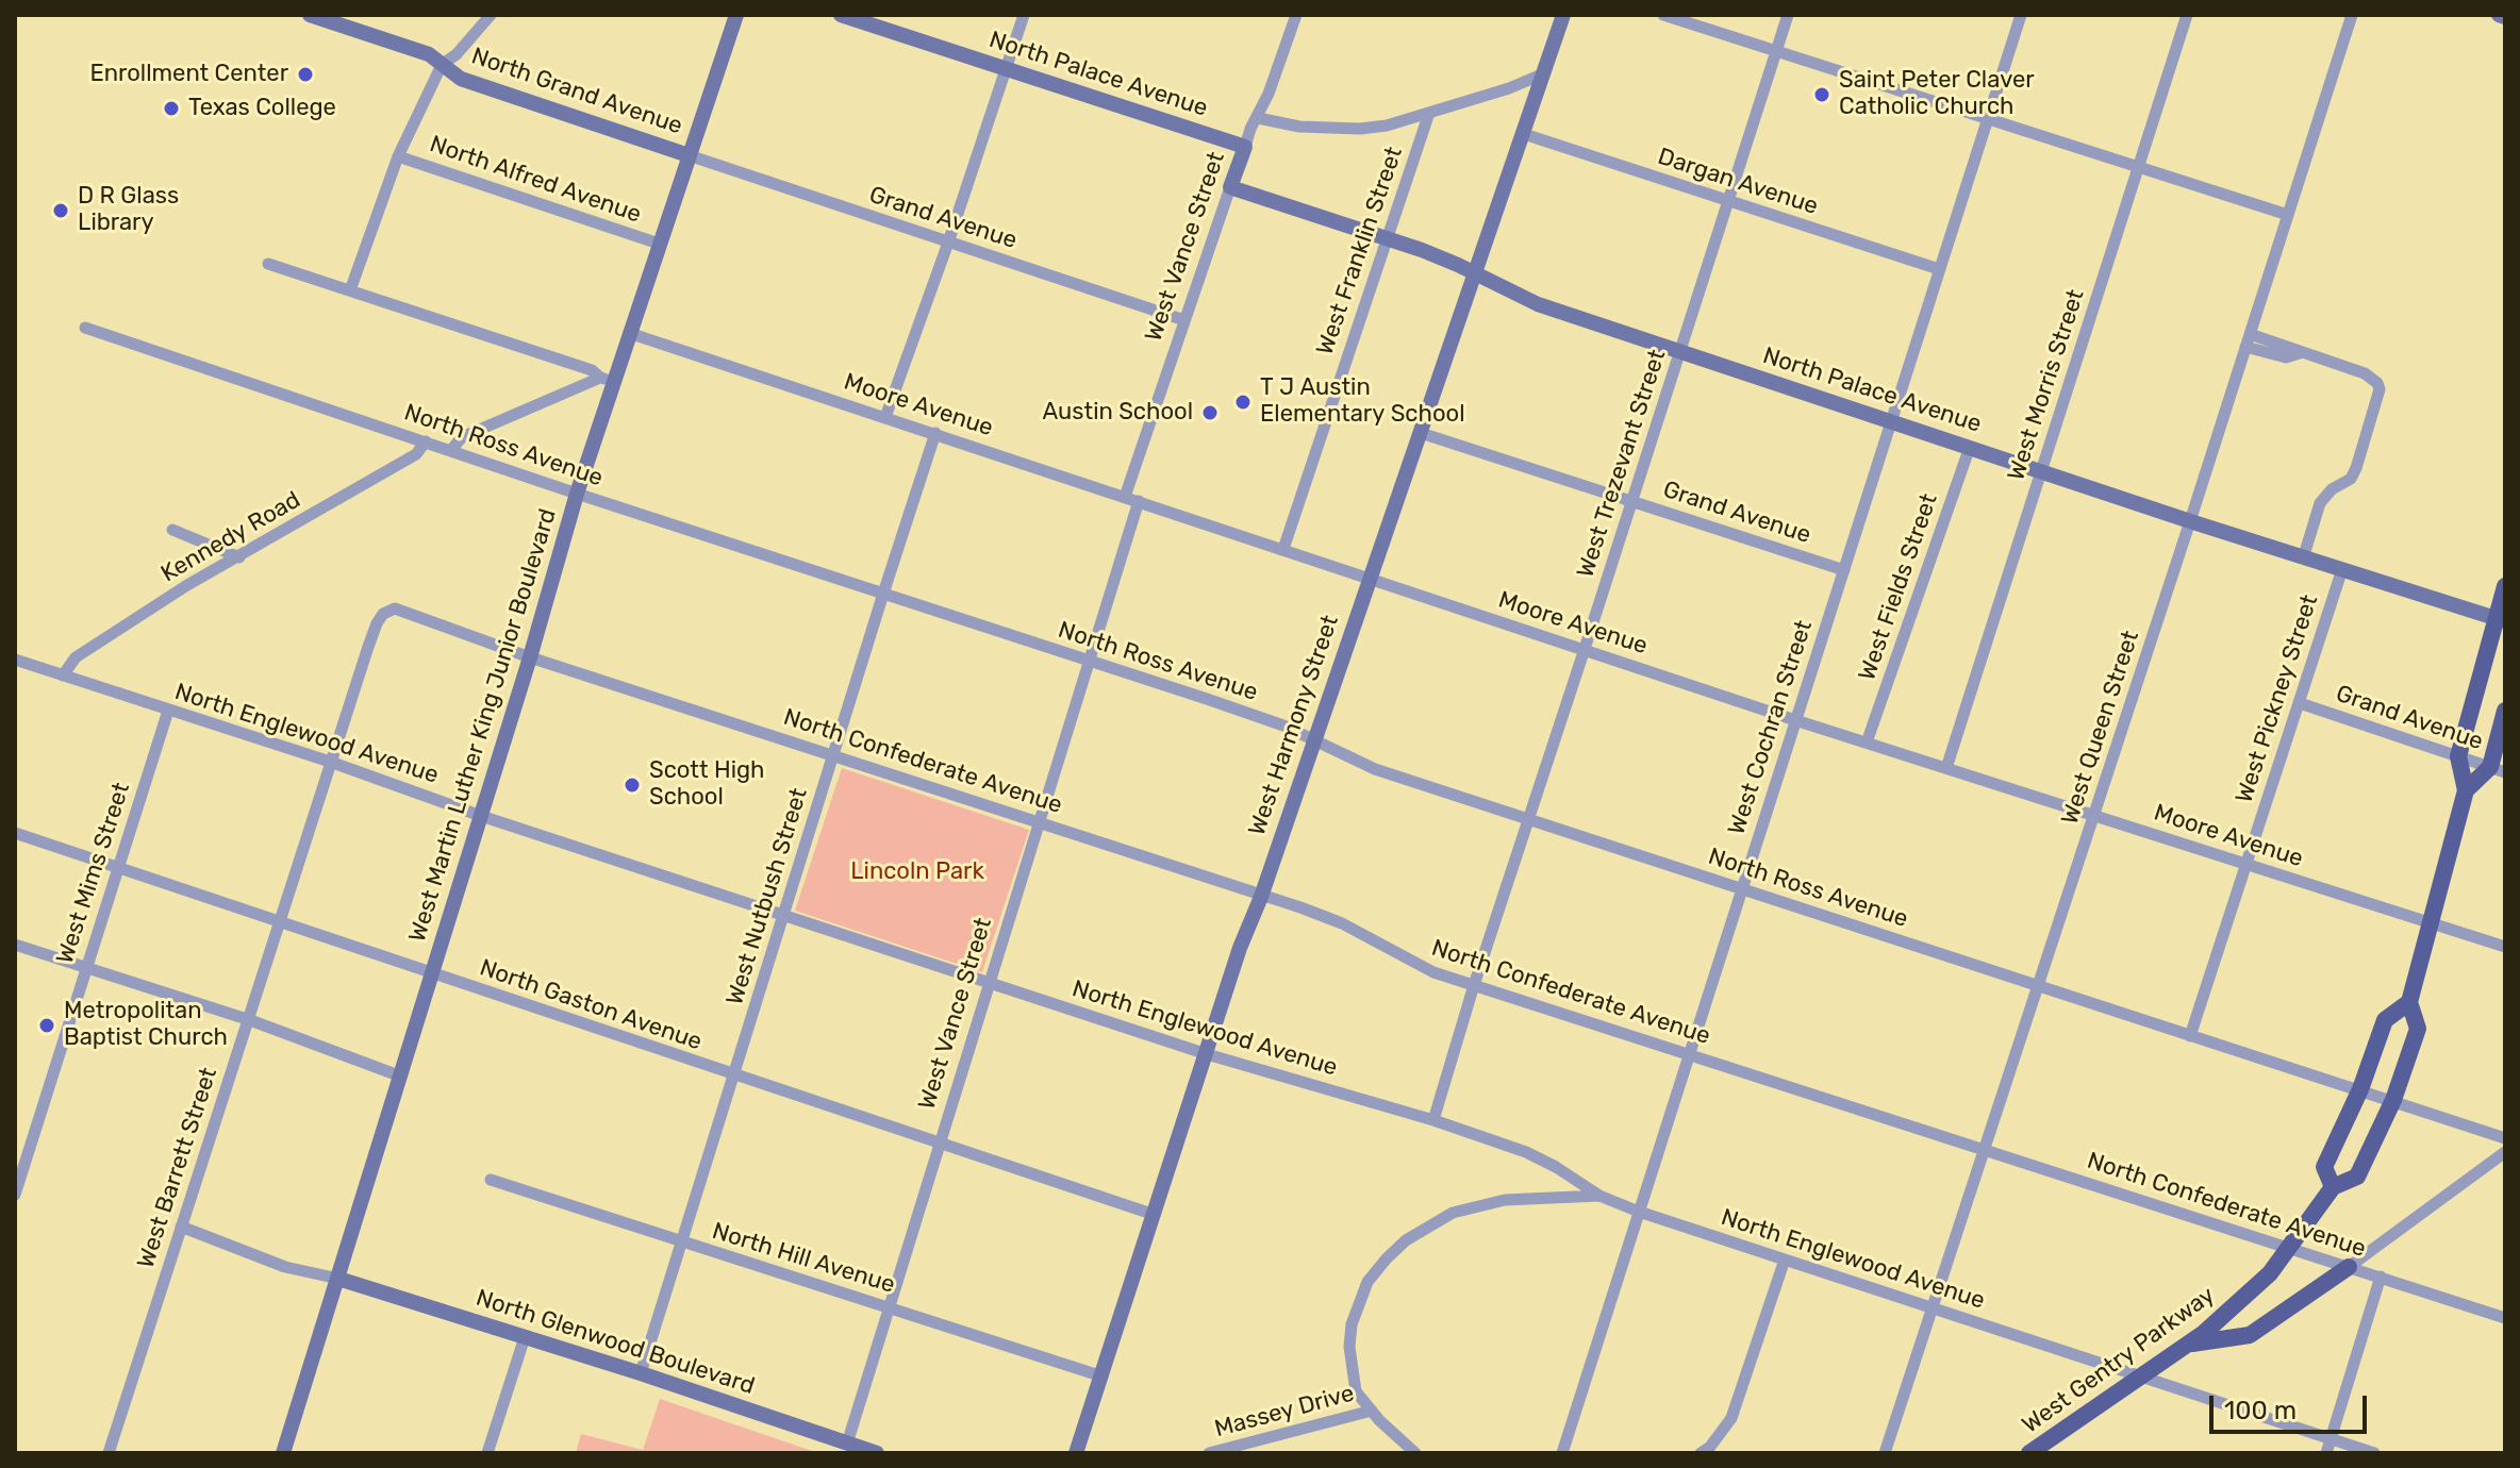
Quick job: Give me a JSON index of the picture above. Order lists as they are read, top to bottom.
{
  "streets": {
    "main road": ["West Gentry Parkway"],
    "street": [
      "North Palace Avenue",
      "North Grand Avenue",
      "North Alfred Avenue",
      "Dargan Avenue",
      "Grand Avenue",
      "West Vance Street",
      "West Franklin Street",
      "West Morris Street",
      "Moore Avenue",
      "North Ross Avenue",
      "West Trezevant Street",
      "Kennedy Road",
      "West Fields Street",
      "West Pickney Street",
      "West Martin Luther King Junior Boulevard",
      "West Harmony Street",
      "West Cochran Street",
      "West Queen Street",
      "North Englewood Avenue",
      "North Confederate Avenue",
      "West Mims Street",
      "West Nutbush Street",
      "North Gaston Avenue",
      "West Barrett Street",
      "North Hill Avenue",
      "North Glenwood Boulevard",
      "Massey Drive"
    ]
  },
  "crossings": [
    ["North Palace Avenue", "West Vance Street"],
    ["North Palace Avenue", "West Franklin Street"],
    ["North Palace Avenue", "West Morris Street"],
    ["North Palace Avenue", "West Trezevant Street"],
    ["North Palace Avenue", "West Fields Street"],
    ["North Palace Avenue", "West Pickney Street"],
    ["North Palace Avenue", "West Harmony Street"],
    ["North Palace Avenue", "West Cochran Street"],
    ["North Palace Avenue", "West Queen Street"],
    ["North Palace Avenue", "West Gentry Parkway"],
    ["North Grand Avenue", "Grand Avenue"],
    ["North Grand Avenue", "West Martin Luther King Junior Boulevard"],
    ["North Alfred Avenue", "West Martin Luther King Junior Boulevard"],
    ["Dargan Avenue", "West Trezevant Street"],
    ["Dargan Avenue", "West Harmony Street"],
    ["Dargan Avenue", "West Cochran Street"],
    ["Grand Avenue", "West Vance Street"],
    ["Grand Avenue", "West Trezevant Street"],
    ["Grand Avenue", "West Pickney Street"],
    ["Grand Avenue", "West Martin Luther King Junior Boulevard"],
    ["Grand Avenue", "West Harmony Street"],
    ["Grand Avenue", "West Cochran Street"],
    ["Grand Avenue", "West Gentry Parkway"],
    ["West Vance Street", "Moore Avenue"],
    ["West Vance Street", "North Ross Avenue"],
    ["West Vance Street", "North Englewood Avenue"],
    ["West Vance Street", "North Confederate Avenue"],
    ["West Vance Street", "North Gaston Avenue"],
    ["West Vance Street", "North Hill Avenue"],
    ["West Vance Street", "North Glenwood Boulevard"],
    ["West Franklin Street", "Moore Avenue"],
    ["West Morris Street", "Moore Avenue"],
    ["Moore Avenue", "West Trezevant Street"],
    ["Moore Avenue", "West Fields Street"],
    ["Moore Avenue", "West Pickney Street"],
    ["Moore Avenue", "West Martin Luther King Junior Boulevard"],
    ["Moore Avenue", "West Harmony Street"],
    ["Moore Avenue", "West Cochran Street"],
    ["Moore Avenue", "West Queen Street"],
    ["Moore Avenue", "West Nutbush Street"],
    ["Moore Avenue", "West Gentry Parkway"],
    ["North Ross Avenue", "West Trezevant Street"],
    ["North Ross Avenue", "Kennedy Road"],
    ["North Ross Avenue", "West Pickney Street"],
    ["North Ross Avenue", "West Martin Luther King Junior Boulevard"],
    ["North Ross Avenue", "West Harmony Street"],
    ["North Ross Avenue", "West Cochran Street"],
    ["North Ross Avenue", "West Queen Street"],
    ["North Ross Avenue", "West Nutbush Street"],
    ["North Ross Avenue", "West Gentry Parkway"],
    ["West Trezevant Street", "North Englewood Avenue"],
    ["West Trezevant Street", "North Confederate Avenue"],
    ["Kennedy Road", "North Englewood Avenue"],
    ["West Martin Luther King Junior Boulevard", "North Englewood Avenue"],
    ["West Martin Luther King Junior Boulevard", "North Confederate Avenue"],
    ["West Martin Luther King Junior Boulevard", "North Gaston Avenue"],
    ["West Martin Luther King Junior Boulevard", "North Glenwood Boulevard"],
    ["West Harmony Street", "North Englewood Avenue"],
    ["West Harmony Street", "North Confederate Avenue"],
    ["West Harmony Street", "North Gaston Avenue"],
    ["West Harmony Street", "North Hill Avenue"],
    ["West Cochran Street", "North Englewood Avenue"],
    ["West Cochran Street", "North Confederate Avenue"],
    ["West Queen Street", "North Englewood Avenue"],
    ["West Queen Street", "North Confederate Avenue"],
    ["North Englewood Avenue", "West Mims Street"],
    ["North Englewood Avenue", "West Nutbush Street"],
    ["North Englewood Avenue", "West Barrett Street"],
    ["North Englewood Avenue", "West Gentry Parkway"],
    ["North Confederate Avenue", "West Nutbush Street"],
    ["North Confederate Avenue", "West Barrett Street"],
    ["North Confederate Avenue", "West Gentry Parkway"],
    ["West Mims Street", "North Gaston Avenue"],
    ["West Nutbush Street", "North Gaston Avenue"],
    ["West Nutbush Street", "North Hill Avenue"],
    ["West Nutbush Street", "North Glenwood Boulevard"],
    ["North Gaston Avenue", "West Barrett Street"]
  ],
  "parks": ["Lincoln Park"],
  "places": [
    "Enrollment Center",
    "Saint Peter Claver Catholic Church",
    "Texas College",
    "D R Glass Library",
    "T J Austin Elementary School",
    "Austin School",
    "Scott High School",
    "Metropolitan Baptist Church"
  ],
  "scale_bar": "100 m"
}
